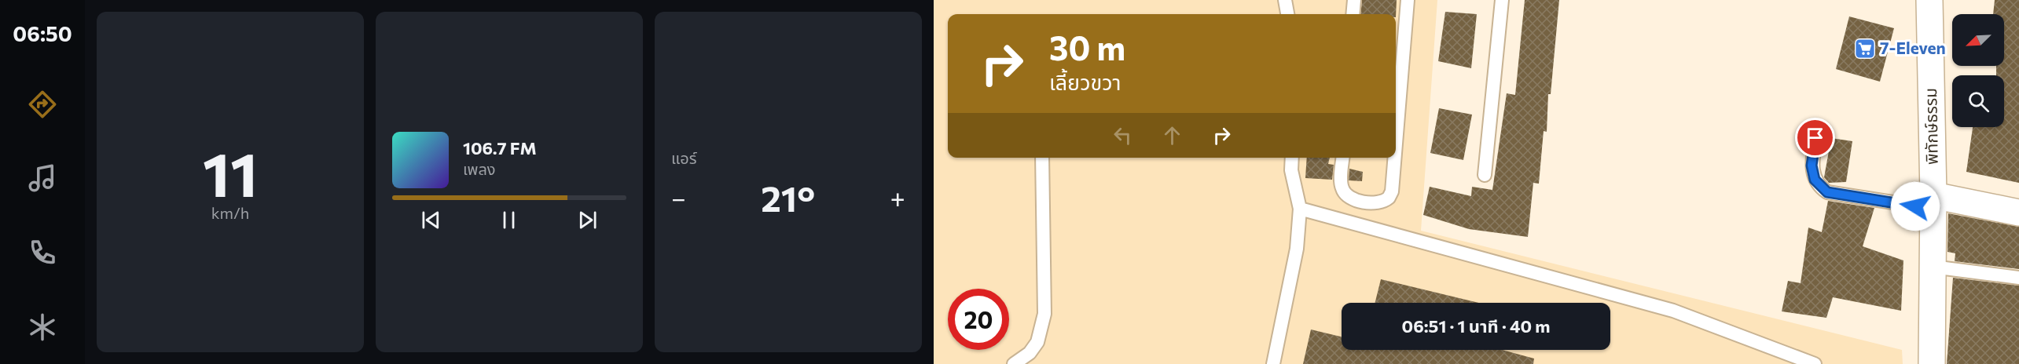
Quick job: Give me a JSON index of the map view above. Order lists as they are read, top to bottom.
{
  "streets": {
    "street": ["พิทักษ์ธรรม"]
  },
  "places": {
    "supermarket": ["7-Eleven"]
  },
  "north": "bottom left",
  "page": {
    "tabs": "06:50",
    "tile": [
      ["11", "km/h"],
      "แอร์"
    ],
    "turn": ["30 m", "เลี้ยวขวา"],
    "song": ["106.7 FM", "เพลง"],
    "heat": ["−", "21°", "+"],
    "limit": "20",
    "trip": "06:51 · 1 นาที · 40 m"
  }
}
